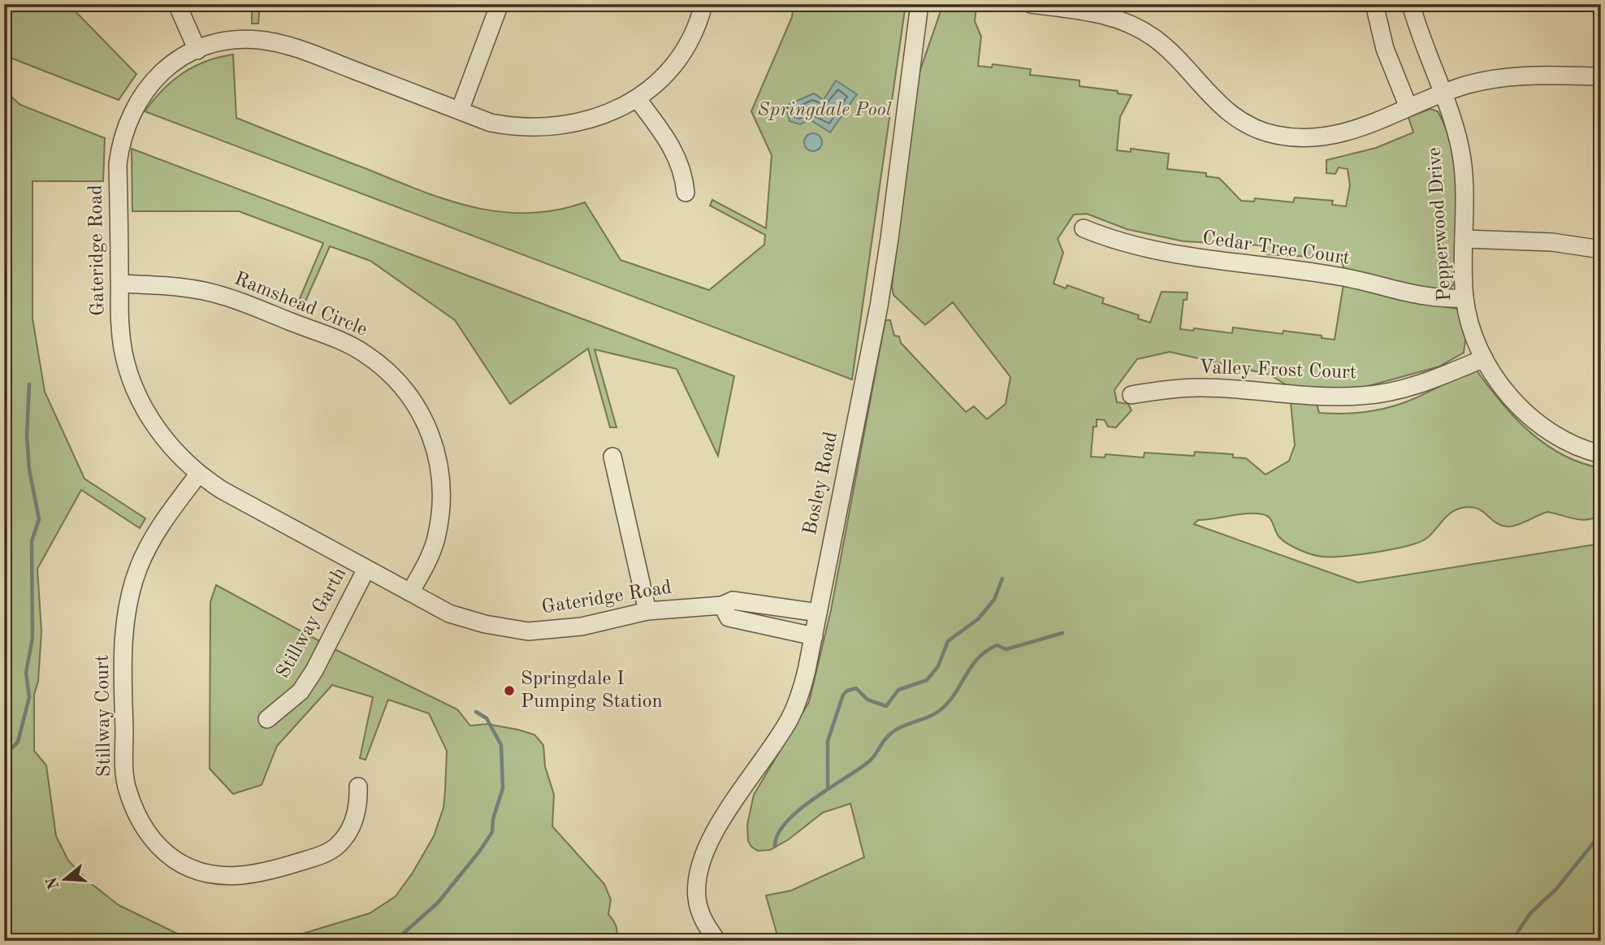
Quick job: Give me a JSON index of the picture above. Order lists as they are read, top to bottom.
{
  "streets": {
    "street": [
      "Pepperwood Drive",
      "Cedar Tree Court",
      "Gateridge Road",
      "Ramshead Circle",
      "Valley Frost Court",
      "Bosley Road",
      "Stillway Garth",
      "Stillway Court"
    ]
  },
  "crossings": [
    ["Pepperwood Drive", "Cedar Tree Court"],
    ["Pepperwood Drive", "Valley Frost Court"],
    ["Gateridge Road", "Ramshead Circle"],
    ["Gateridge Road", "Bosley Road"],
    ["Gateridge Road", "Stillway Garth"],
    ["Gateridge Road", "Stillway Court"]
  ],
  "parks": ["Springdale Pool"],
  "places": ["Springdale I Pumping Station"],
  "north": "left"
}
